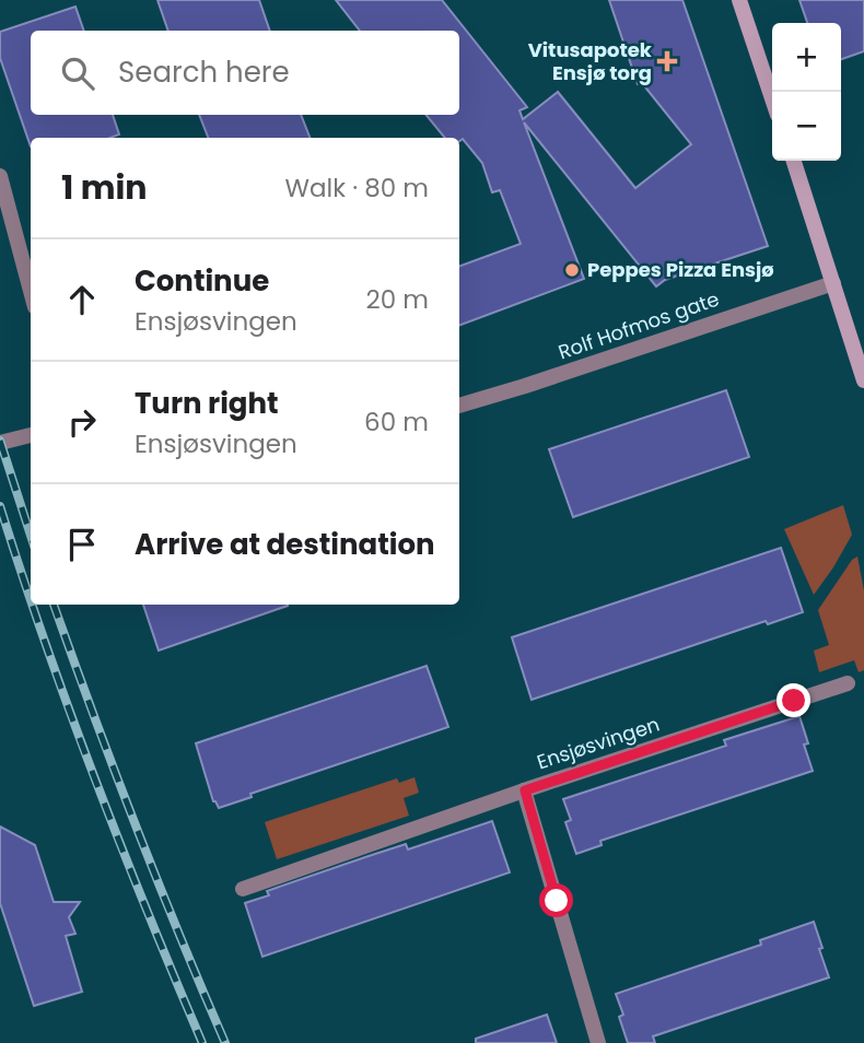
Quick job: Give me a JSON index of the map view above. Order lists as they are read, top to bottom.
{
  "streets": {
    "street": ["Rolf Hofmos gate", "Ensjøsvingen"]
  },
  "places": {
    "health": ["Vitusapotek Ensjø torg"],
    "other": ["Peppes Pizza Ensjø"]
  },
  "page": {
    "map_buttons": ["+", "−"],
    "search": "Search here",
    "heading": ["1 min", "Walk · 80 m"],
    "list": [
      ["Continue", "Ensjøsvingen", "20 m"],
      ["Turn right", "Ensjøsvingen", "60 m"],
      "Arrive at destination"
    ]
  }
}
